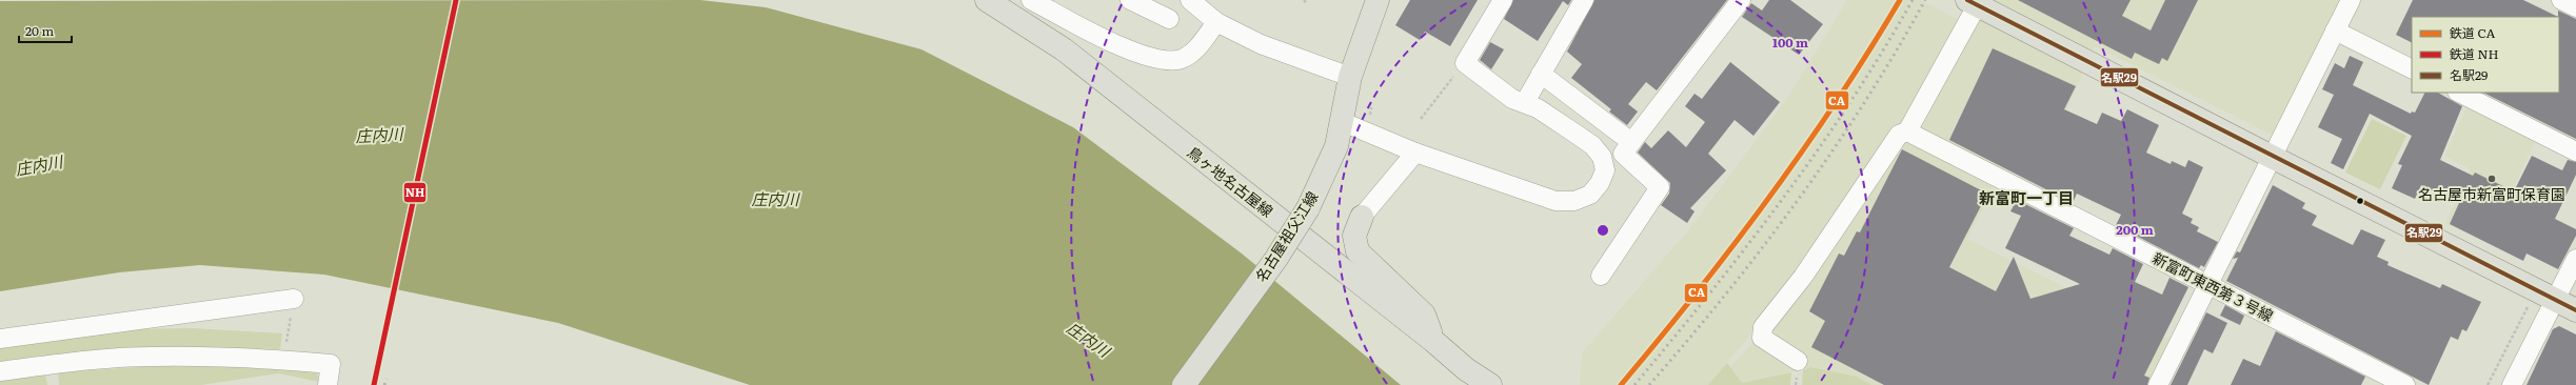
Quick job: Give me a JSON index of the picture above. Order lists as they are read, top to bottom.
{
  "streets": {
    "main road": ["鳥ヶ地名古屋線", "名古屋祖父江線"],
    "street": ["新富町東西第３号線"]
  },
  "districts": ["新富町一丁目"],
  "water": ["庄内川"],
  "places": ["名古屋市新富町保育園"],
  "lines": ["rail line CA", "rail line NH", "transit line 名駅29"],
  "legend": ["鉄道 CA", "鉄道 NH", "名駅29"],
  "scale_bar": "20 m",
  "rings": ["100 m", "200 m"]
}
